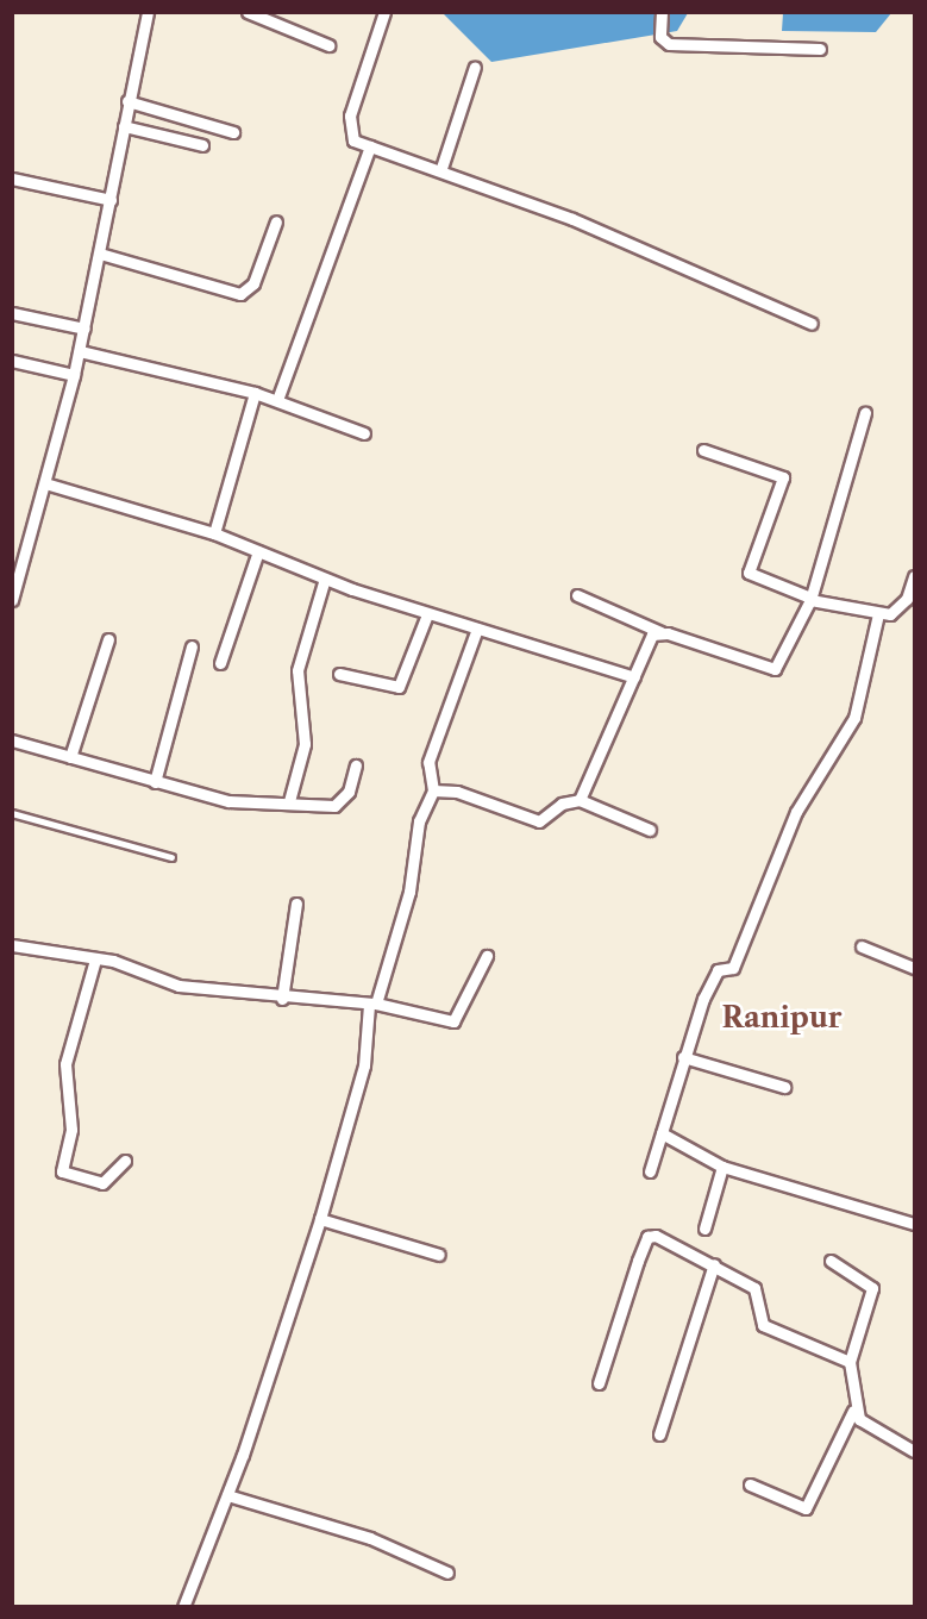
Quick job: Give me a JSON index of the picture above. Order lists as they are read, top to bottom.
{
  "districts": ["Ranipur"]
}
